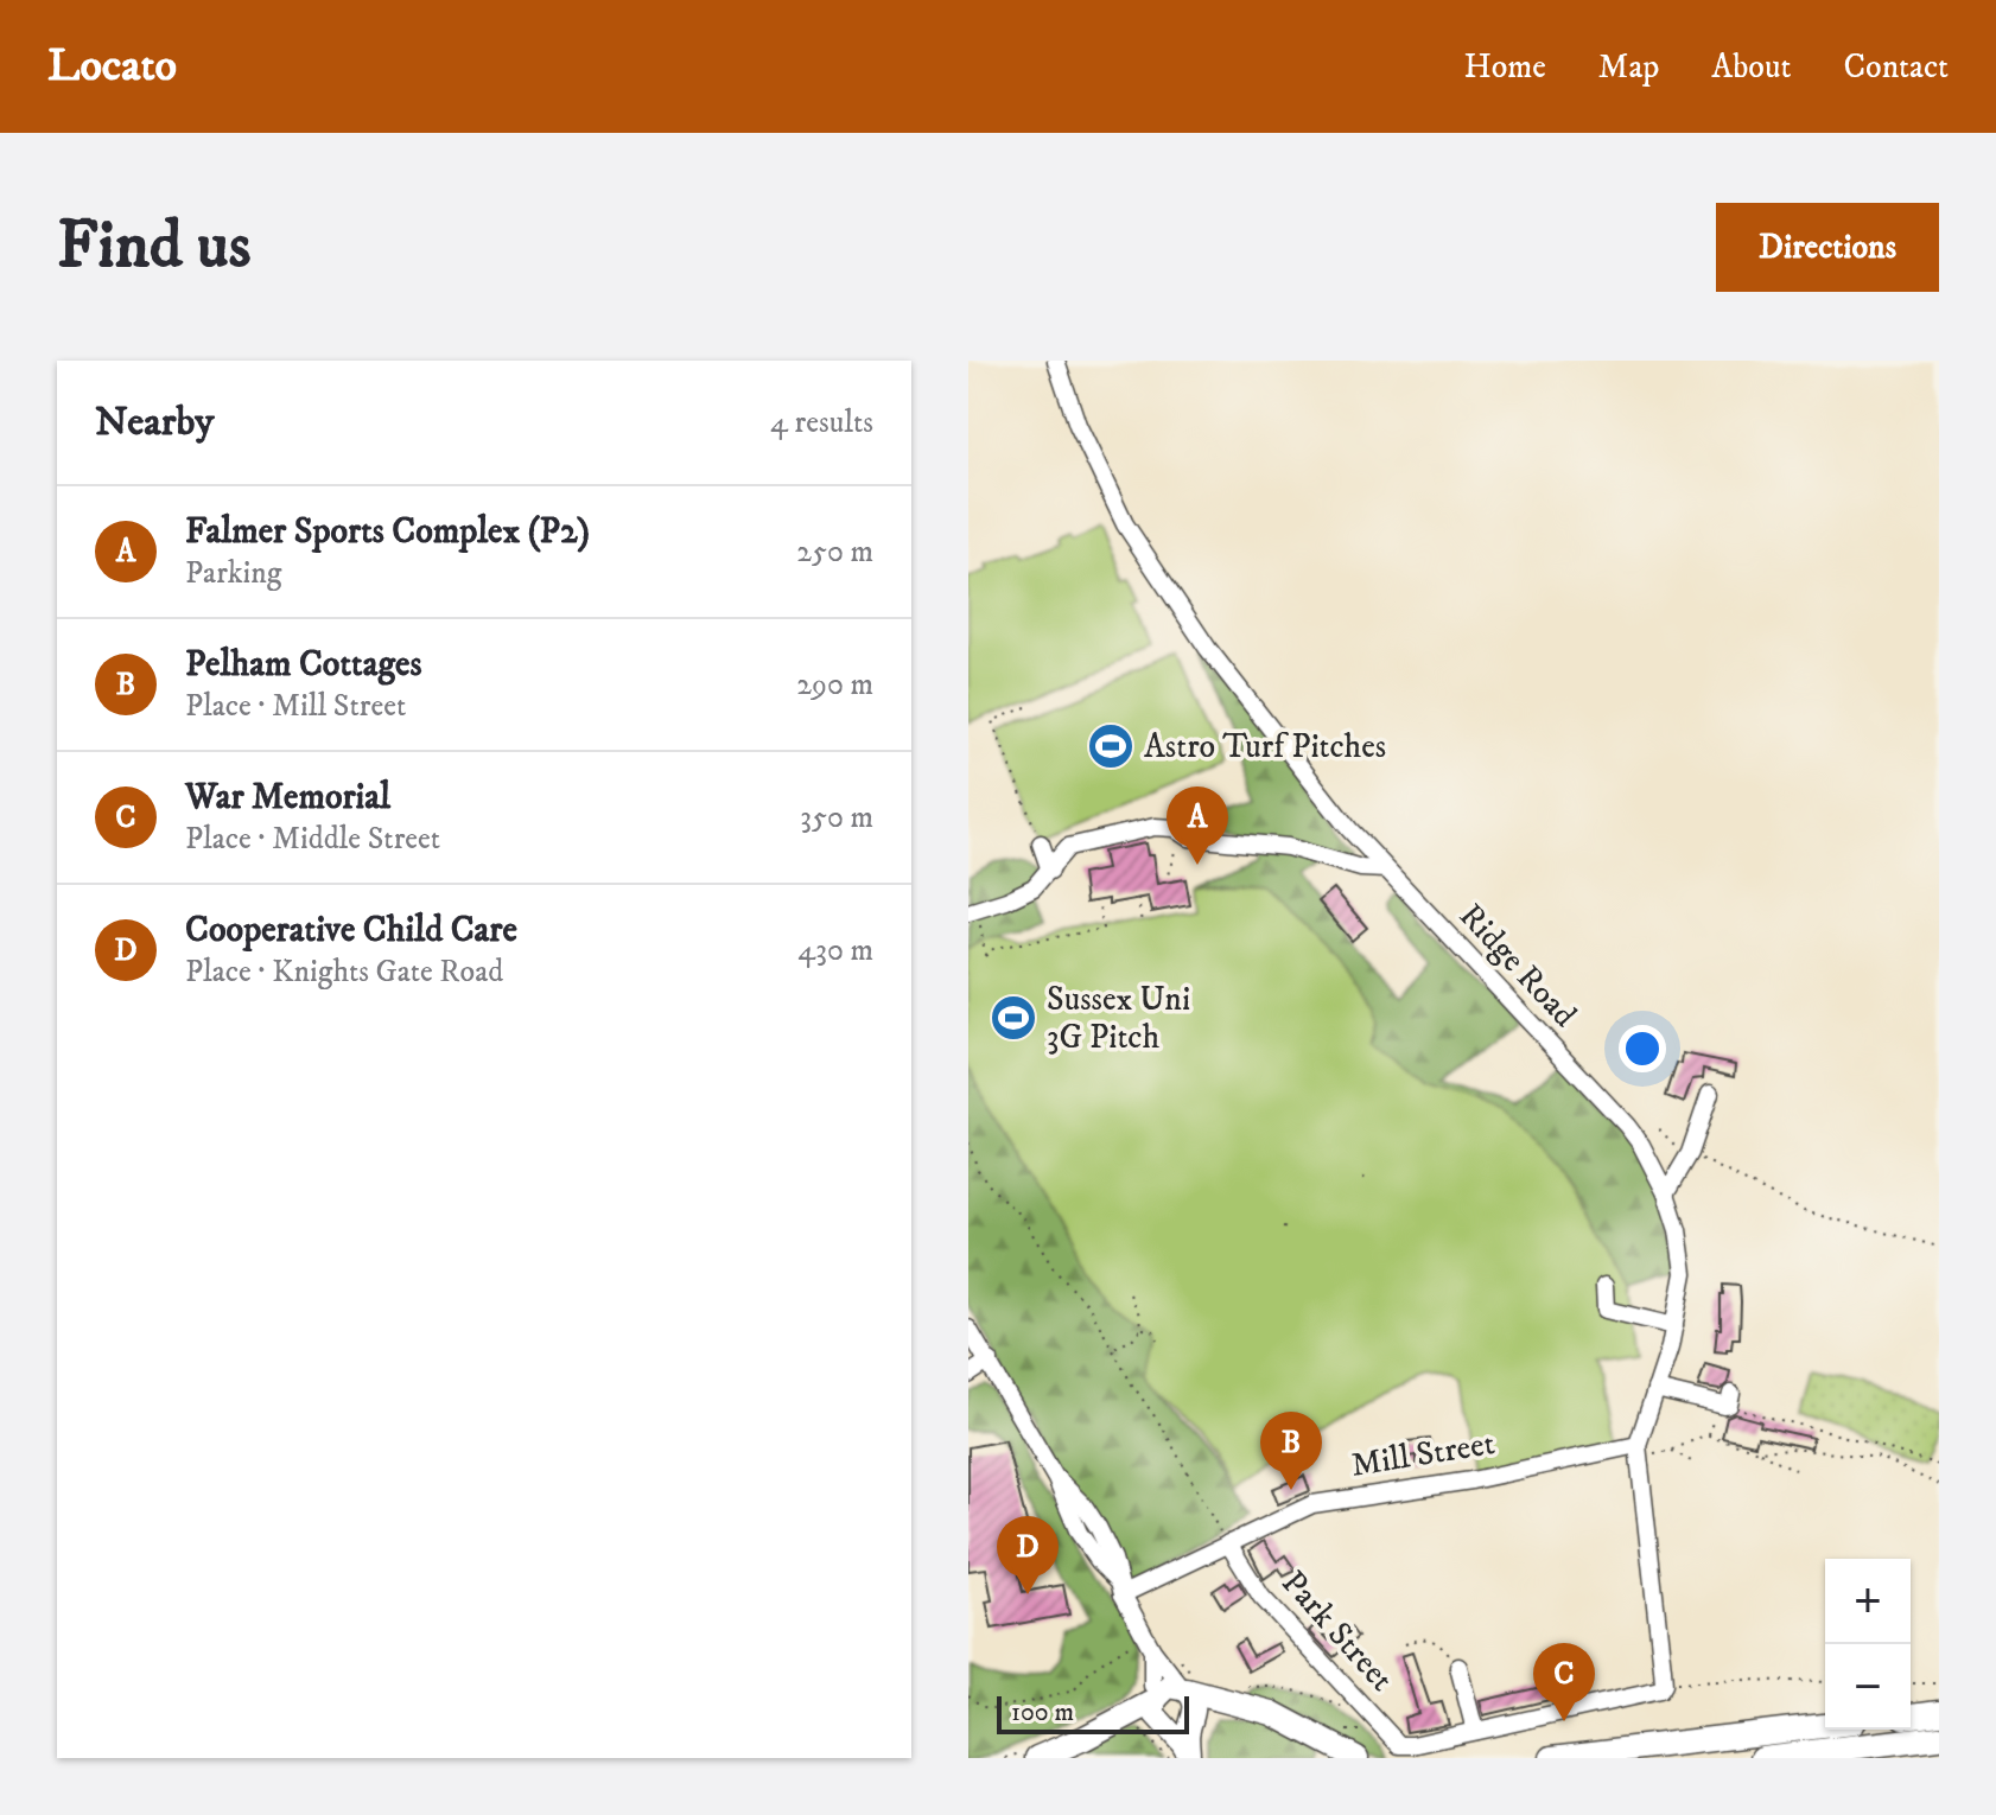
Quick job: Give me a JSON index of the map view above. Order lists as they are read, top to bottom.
{
  "streets": {
    "street": ["Ridge Road", "Mill Street", "Park Street"]
  },
  "crossings": [
    ["Ridge Road", "Mill Street"],
    ["Mill Street", "Park Street"]
  ],
  "places": {
    "sports": ["Astro Turf Pitches", "Sussex Uni 3G Pitch"]
  },
  "scale_bar": "100 m",
  "page": {
    "header": "Locato",
    "nav": [
      "Home",
      "Map",
      "About",
      "Contact"
    ],
    "buttons": "Directions",
    "title": "Find us",
    "heading": ["Nearby", "4 results"],
    "list": [
      {
        "mark": "A",
        "name": "Falmer Sports Complex (P2)",
        "note": "Parking",
        "value": "250 m"
      },
      {
        "mark": "B",
        "name": "Pelham Cottages",
        "note": "Place · Mill Street",
        "value": "290 m"
      },
      {
        "mark": "C",
        "name": "War Memorial",
        "note": "Place · Middle Street",
        "value": "350 m"
      },
      {
        "mark": "D",
        "name": "Cooperative Child Care",
        "note": "Place · Knights Gate Road",
        "value": "430 m"
      }
    ],
    "pins": [
      "A",
      "B",
      "D",
      "C"
    ],
    "map_buttons": ["+", "−"],
    "scale": "100 m"
  }
}
